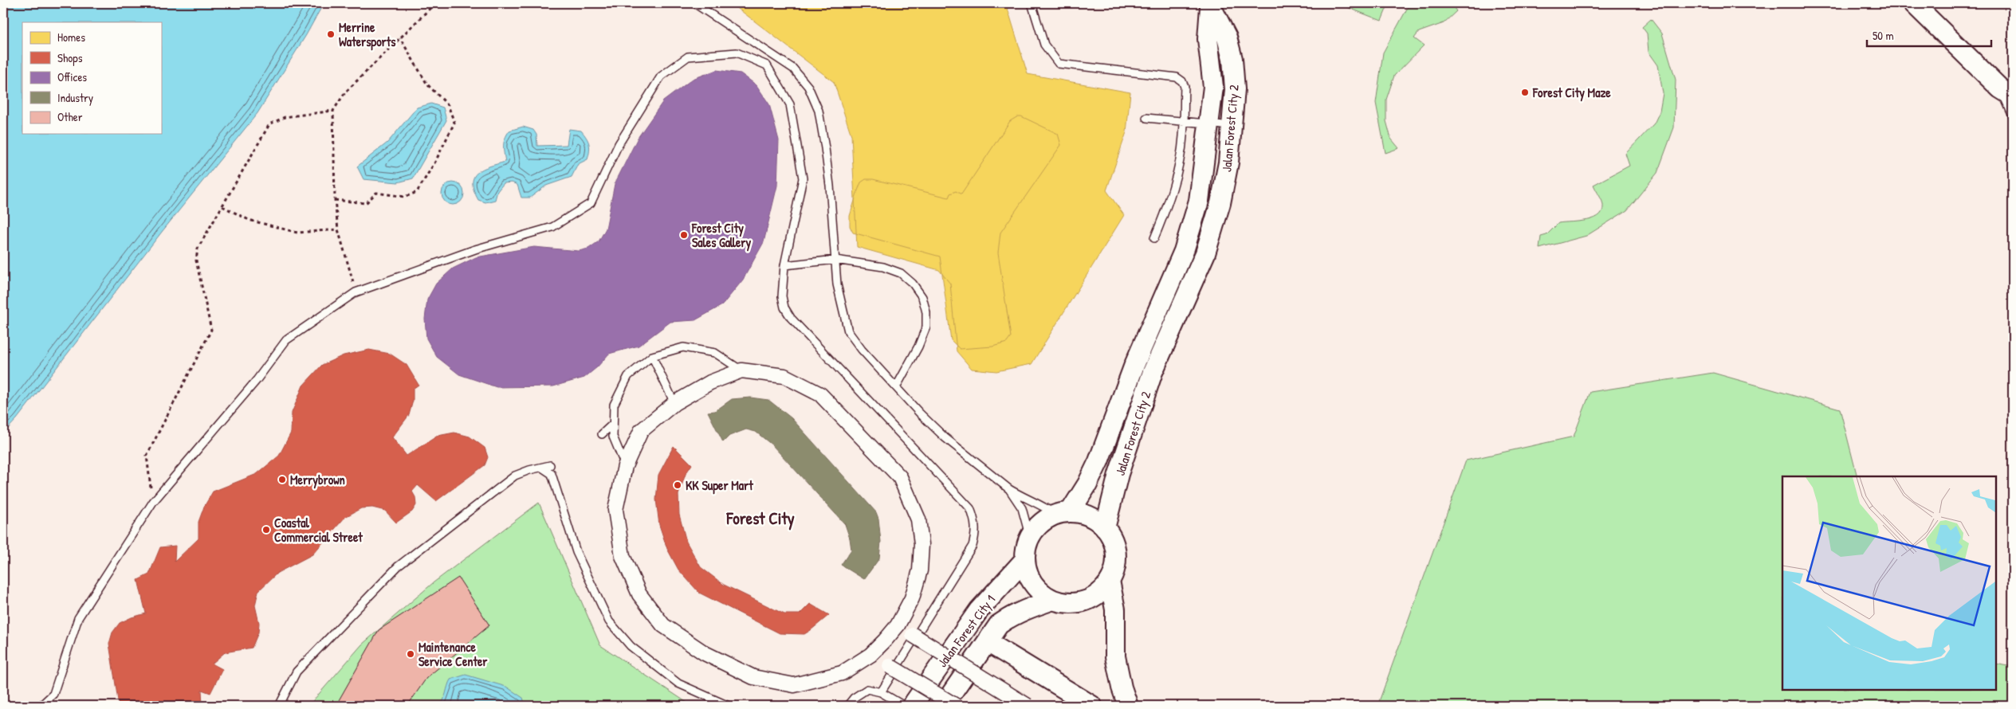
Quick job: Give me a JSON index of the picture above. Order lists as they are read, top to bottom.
{
  "streets": {
    "street": ["Jalan Forest City 2", "Jalan Forest City 1"]
  },
  "crossings": [
    ["Jalan Forest City 2", "Jalan Forest City 1"]
  ],
  "districts": ["Forest City"],
  "places": [
    "Merrine Watersports",
    "Forest City Maze",
    "Forest City Sales Gallery",
    "Merrybrown",
    "KK Super Mart",
    "Coastal Commercial Street",
    "Maintenance Service Center"
  ],
  "legend": [
    "Homes",
    "Shops",
    "Offices",
    "Industry",
    "Other"
  ],
  "scale_bar": "50 m"
}
